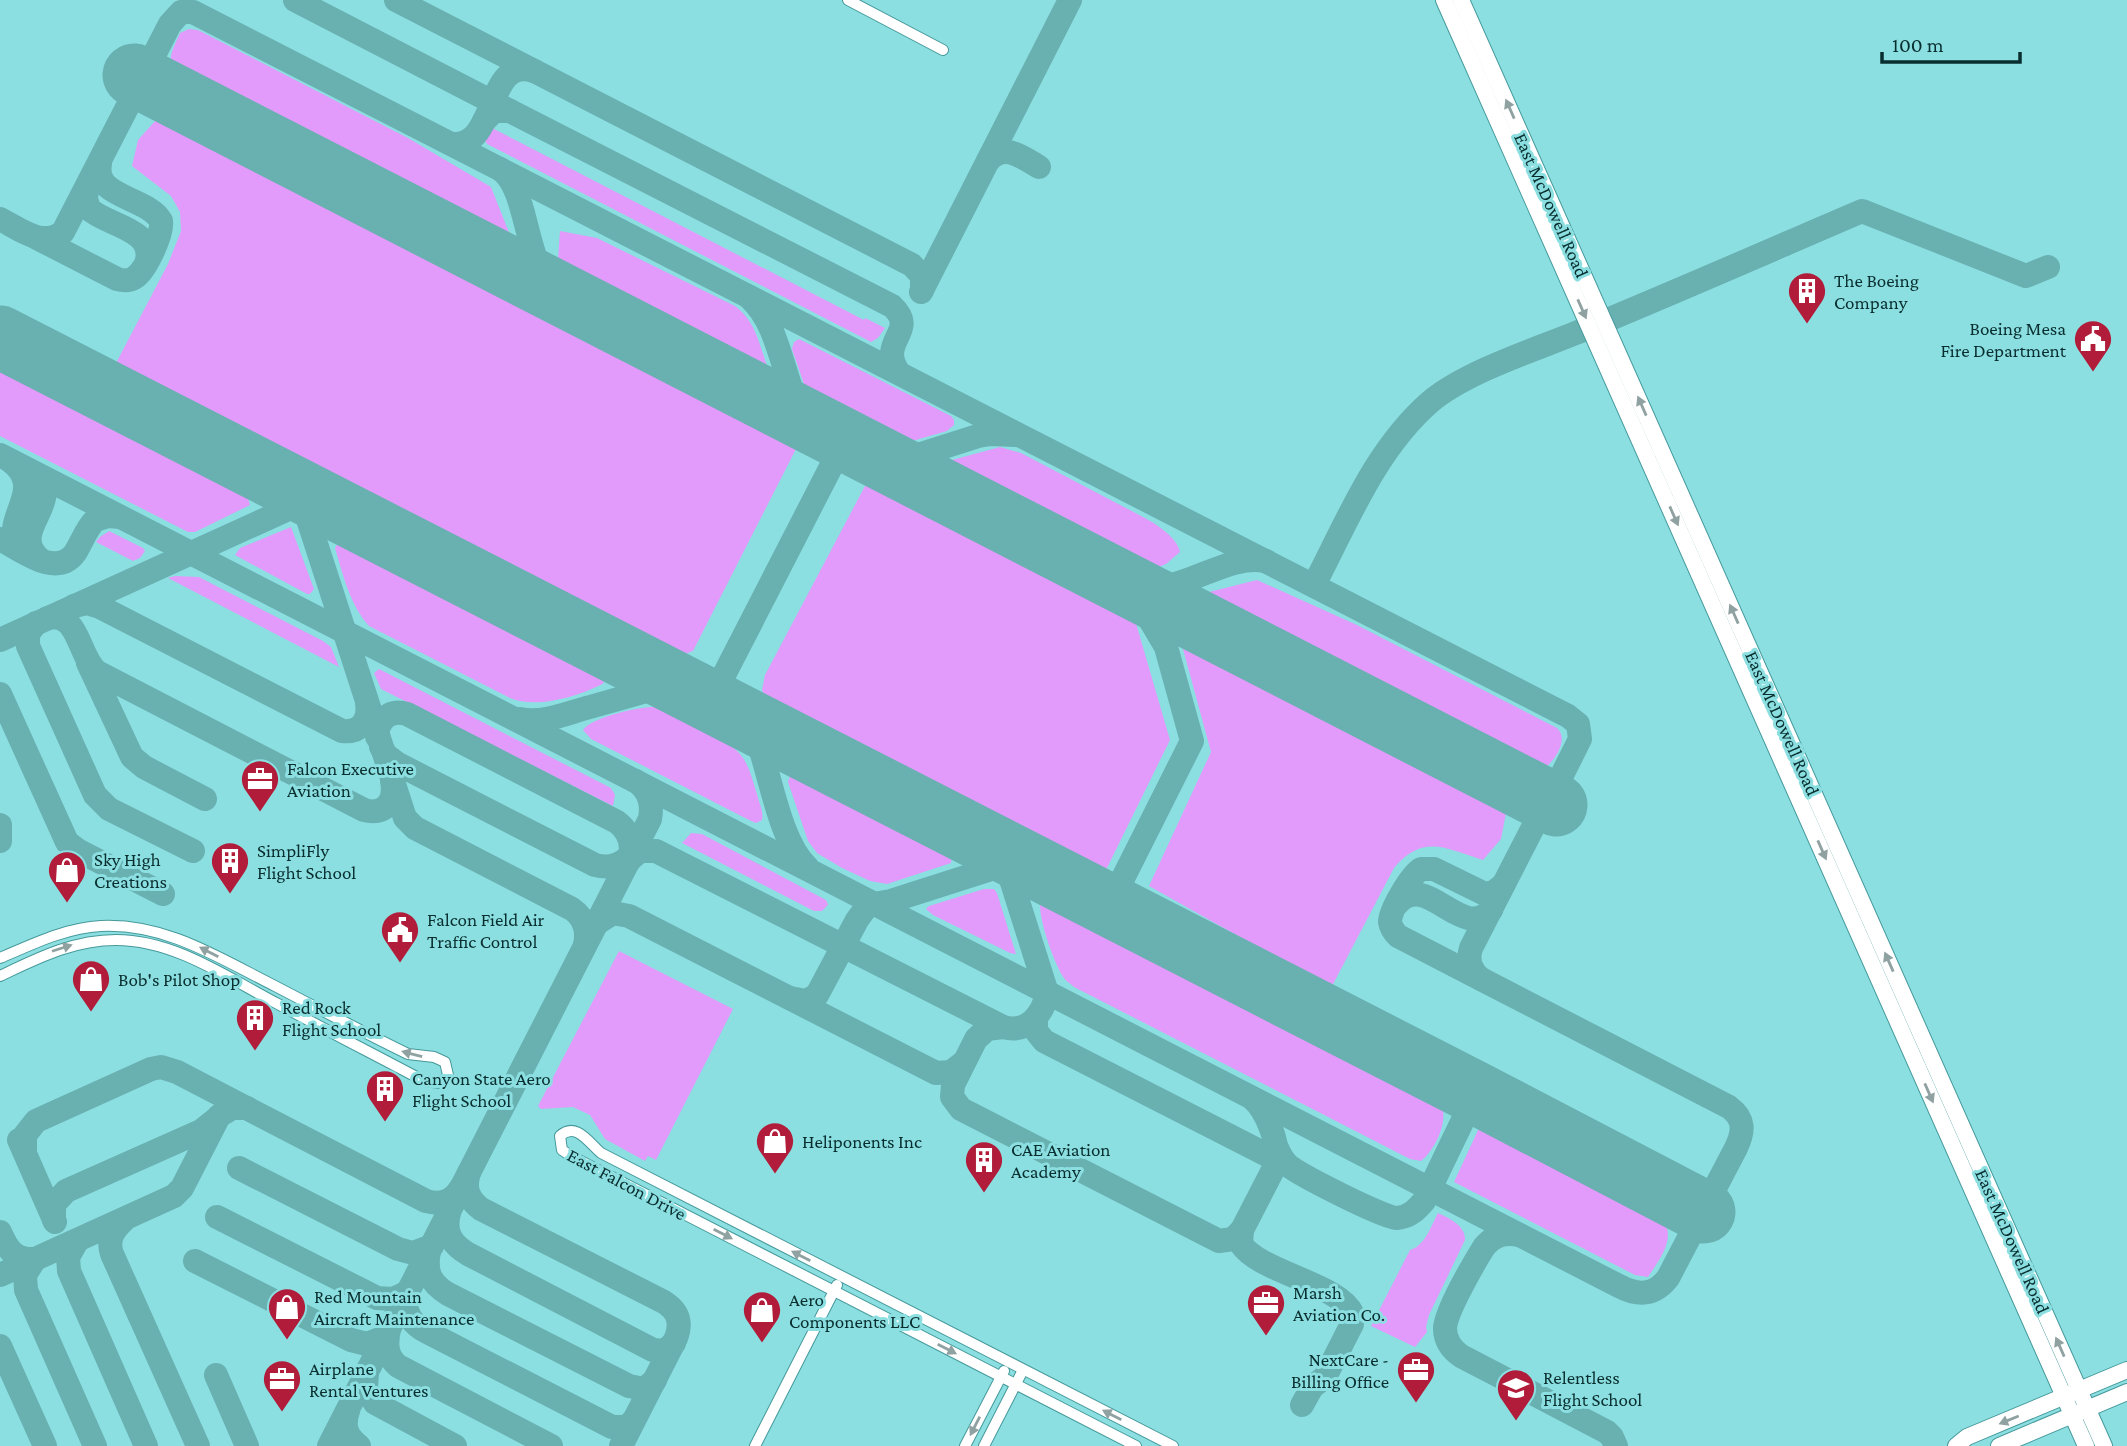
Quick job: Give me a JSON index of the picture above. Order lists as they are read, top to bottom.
{
  "streets": {
    "main road": ["East McDowell Road"],
    "street": ["East Falcon Drive"]
  },
  "places": {
    "building": [
      "The Boeing Company",
      "SimpliFly Flight School",
      "Red Rock Flight School",
      "Canyon State Aero Flight School",
      "CAE Aviation Academy"
    ],
    "public building": ["Boeing Mesa Fire Department", "Falcon Field Air Traffic Control"],
    "office": [
      "Falcon Executive Aviation",
      "Marsh Aviation Co.",
      "NextCare - Billing Office",
      "Airplane Rental Ventures"
    ],
    "shop": [
      "Sky High Creations",
      "Bob's Pilot Shop",
      "Heliponents Inc",
      "Red Mountain Aircraft Maintenance",
      "Aero Components LLC"
    ],
    "school or university": ["Relentless Flight School"]
  },
  "scale_bar": "100 m"
}
